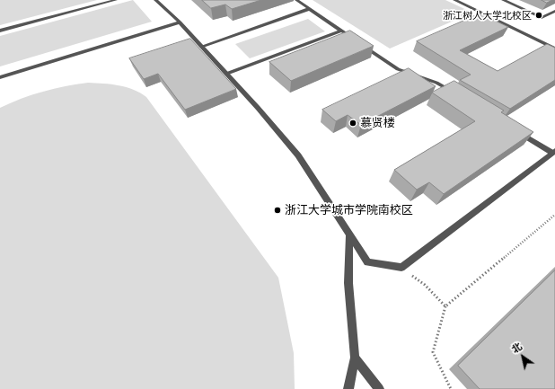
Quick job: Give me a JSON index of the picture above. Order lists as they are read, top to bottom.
{
  "places": ["浙江树人大学北校区", "慕贤楼", "浙江大学城市学院南校区"],
  "north": "top left"
}
